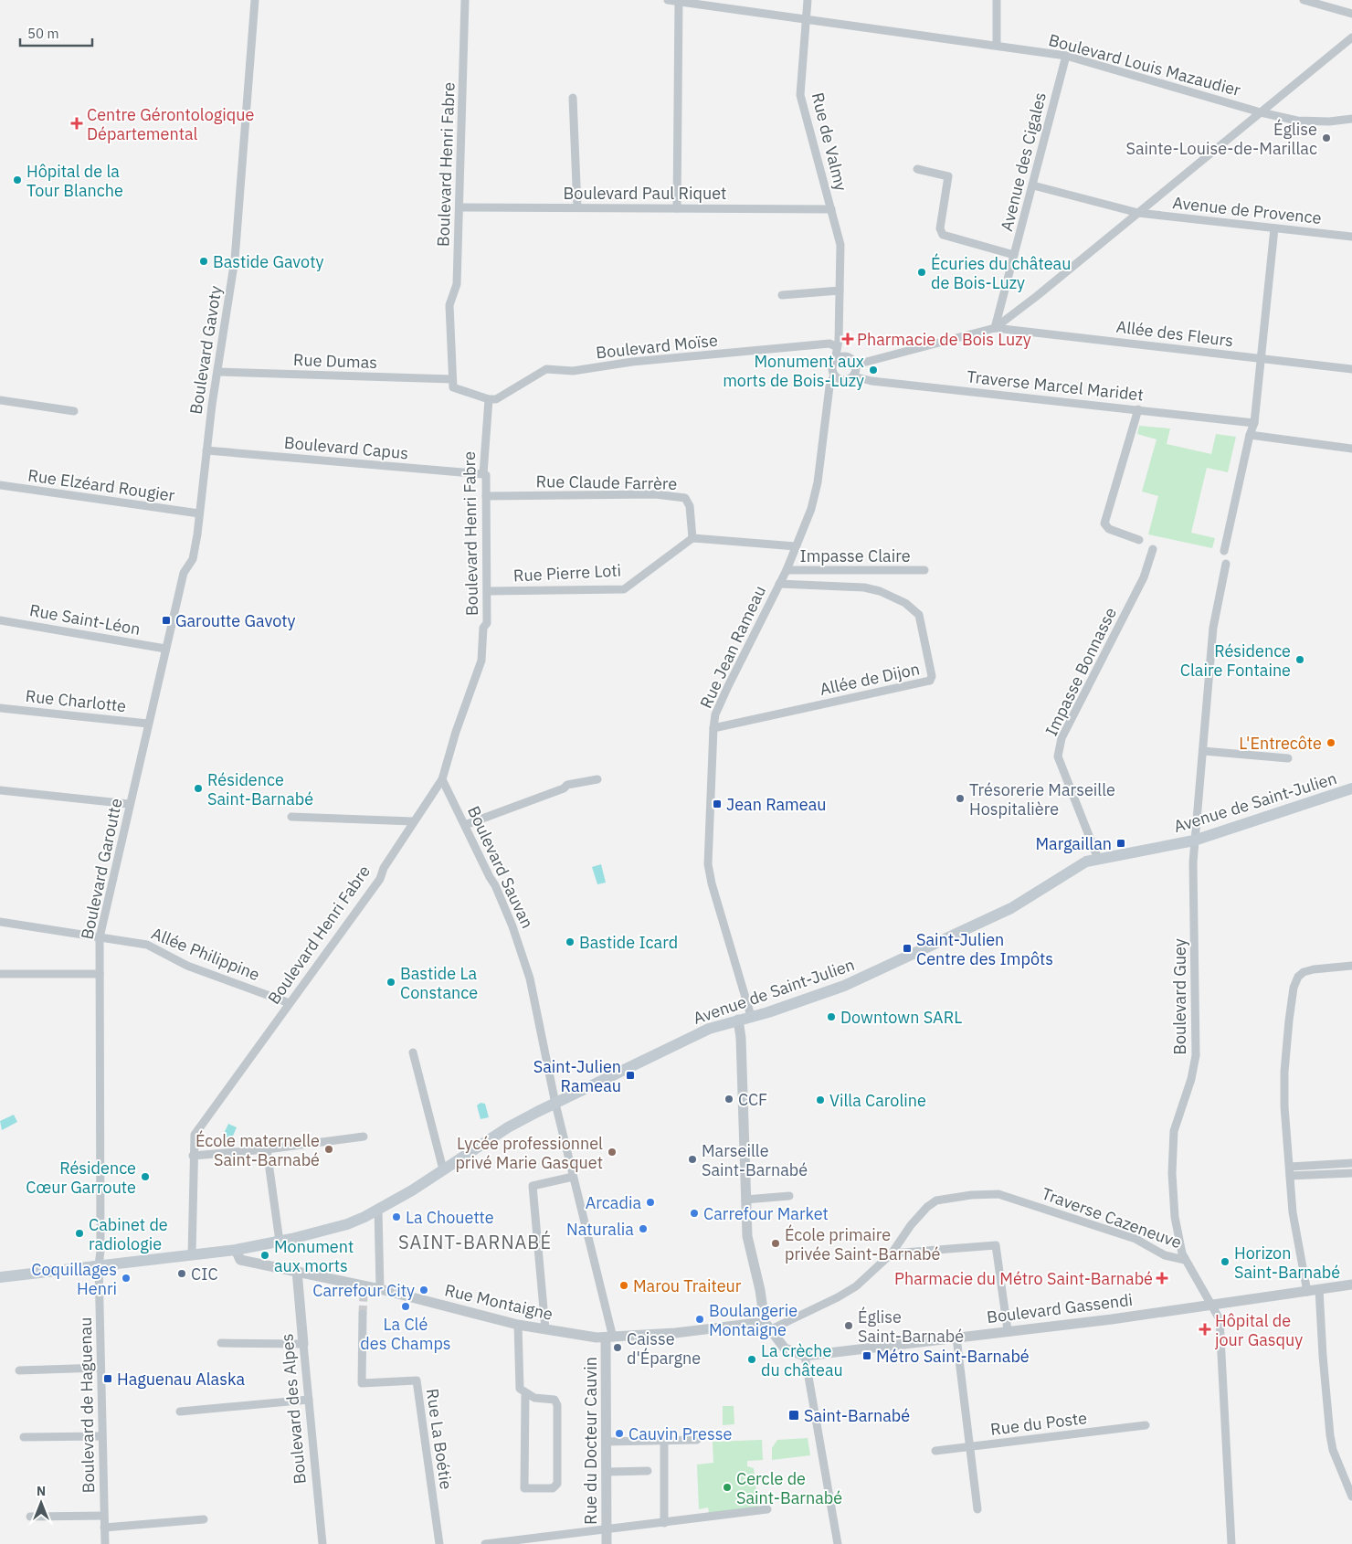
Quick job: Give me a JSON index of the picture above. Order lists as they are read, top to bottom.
{
  "streets": {
    "main road": ["Avenue de Saint-Julien"],
    "street": [
      "Boulevard Louis Mazaudier",
      "Rue de Valmy",
      "Avenue des Cigales",
      "Boulevard Henri Fabre",
      "Boulevard Paul Riquet",
      "Avenue de Provence",
      "Allée des Fleurs",
      "Boulevard Moïse",
      "Boulevard Gavoty",
      "Rue Dumas",
      "Traverse Marcel Maridet",
      "Boulevard Capus",
      "Rue Claude Farrère",
      "Rue Elzéard Rougier",
      "Impasse Claire",
      "Rue Pierre Loti",
      "Rue Saint-Léon",
      "Rue Jean Rameau",
      "Impasse Bonnasse",
      "Allée de Dijon",
      "Rue Charlotte",
      "Boulevard Sauvan",
      "Boulevard Garoutte",
      "Allée Philippine",
      "Boulevard Guey",
      "Traverse Cazeneuve",
      "Rue Montaigne",
      "Boulevard Gassendi",
      "Boulevard de Haguenau",
      "Boulevard des Alpes",
      "Rue du Poste",
      "Rue La Boétie",
      "Rue du Docteur Cauvin"
    ]
  },
  "crossings": [
    ["Boulevard Louis Mazaudier", "Rue de Valmy"],
    ["Boulevard Louis Mazaudier", "Avenue des Cigales"],
    ["Rue de Valmy", "Boulevard Paul Riquet"],
    ["Avenue des Cigales", "Avenue de Provence"],
    ["Avenue des Cigales", "Allée des Fleurs"],
    ["Boulevard Henri Fabre", "Boulevard Paul Riquet"],
    ["Boulevard Henri Fabre", "Boulevard Moïse"],
    ["Boulevard Henri Fabre", "Rue Dumas"],
    ["Boulevard Henri Fabre", "Boulevard Capus"],
    ["Boulevard Henri Fabre", "Rue Claude Farrère"],
    ["Boulevard Henri Fabre", "Rue Pierre Loti"],
    ["Boulevard Henri Fabre", "Avenue de Saint-Julien"],
    ["Boulevard Henri Fabre", "Boulevard Sauvan"],
    ["Boulevard Henri Fabre", "Allée Philippine"],
    ["Boulevard Gavoty", "Rue Dumas"],
    ["Boulevard Gavoty", "Boulevard Capus"],
    ["Boulevard Gavoty", "Rue Elzéard Rougier"],
    ["Boulevard Gavoty", "Boulevard Garoutte"],
    ["Traverse Marcel Maridet", "Rue Jean Rameau"],
    ["Rue Claude Farrère", "Rue Pierre Loti"],
    ["Rue Elzéard Rougier", "Boulevard Garoutte"],
    ["Impasse Claire", "Rue Jean Rameau"],
    ["Rue Saint-Léon", "Boulevard Garoutte"],
    ["Rue Jean Rameau", "Allée de Dijon"],
    ["Rue Jean Rameau", "Avenue de Saint-Julien"],
    ["Impasse Bonnasse", "Avenue de Saint-Julien"],
    ["Rue Charlotte", "Boulevard Garoutte"],
    ["Avenue de Saint-Julien", "Boulevard Sauvan"],
    ["Avenue de Saint-Julien", "Boulevard Garoutte"],
    ["Avenue de Saint-Julien", "Boulevard Guey"],
    ["Avenue de Saint-Julien", "Rue Montaigne"],
    ["Avenue de Saint-Julien", "Boulevard de Haguenau"],
    ["Boulevard Sauvan", "Rue Montaigne"],
    ["Boulevard Sauvan", "Rue du Docteur Cauvin"],
    ["Boulevard Garoutte", "Allée Philippine"],
    ["Boulevard Garoutte", "Boulevard de Haguenau"],
    ["Boulevard Guey", "Traverse Cazeneuve"],
    ["Boulevard Guey", "Boulevard Gassendi"],
    ["Traverse Cazeneuve", "Rue Montaigne"],
    ["Rue Montaigne", "Boulevard des Alpes"],
    ["Rue Montaigne", "Rue du Docteur Cauvin"]
  ],
  "districts": ["SAINT-BARNABÉ"],
  "places": {
    "health": [
      "Centre Gérontologique Départemental",
      "Pharmacie de Bois Luzy",
      "Pharmacie du Métro Saint-Barnabé",
      "Hôpital de jour Gasquy"
    ],
    "other": [
      "Église Sainte-Louise-de-Marillac",
      "Hôpital de la Tour Blanche",
      "Bastide Gavoty",
      "Écuries du château de Bois-Luzy",
      "Monument aux morts de Bois-Luzy",
      "Résidence Claire Fontaine",
      "L'Entrecôte",
      "Résidence Saint-Barnabé",
      "Trésorerie Marseille Hospitalière",
      "Bastide Icard",
      "Bastide La Constance",
      "Downtown SARL",
      "CCF",
      "Villa Caroline",
      "École maternelle Saint-Barnabé",
      "Lycée professionnel privé Marie Gasquet",
      "Marseille Saint-Barnabé",
      "Résidence Cœur Garroute",
      "Arcadia",
      "Carrefour Market",
      "La Chouette",
      "Naturalia",
      "Cabinet de radiologie",
      "École primaire privée Saint-Barnabé",
      "Monument aux morts",
      "Horizon Saint-Barnabé",
      "CIC",
      "Coquillages Henri",
      "Marou Traiteur",
      "Carrefour City",
      "La Clé des Champs",
      "Boulangerie Montaigne",
      "Église Saint-Barnabé",
      "Caisse d'Épargne",
      "La crèche du château",
      "Cauvin Presse",
      "Cercle de Saint-Barnabé"
    ],
    "transit": [
      "Garoutte Gavoty",
      "Jean Rameau",
      "Margaillan",
      "Saint-Julien Centre des Impôts",
      "Saint-Julien Rameau",
      "Métro Saint-Barnabé",
      "Haguenau Alaska",
      "Saint-Barnabé"
    ]
  },
  "scale_bar": "50 m",
  "north": "top"
}
